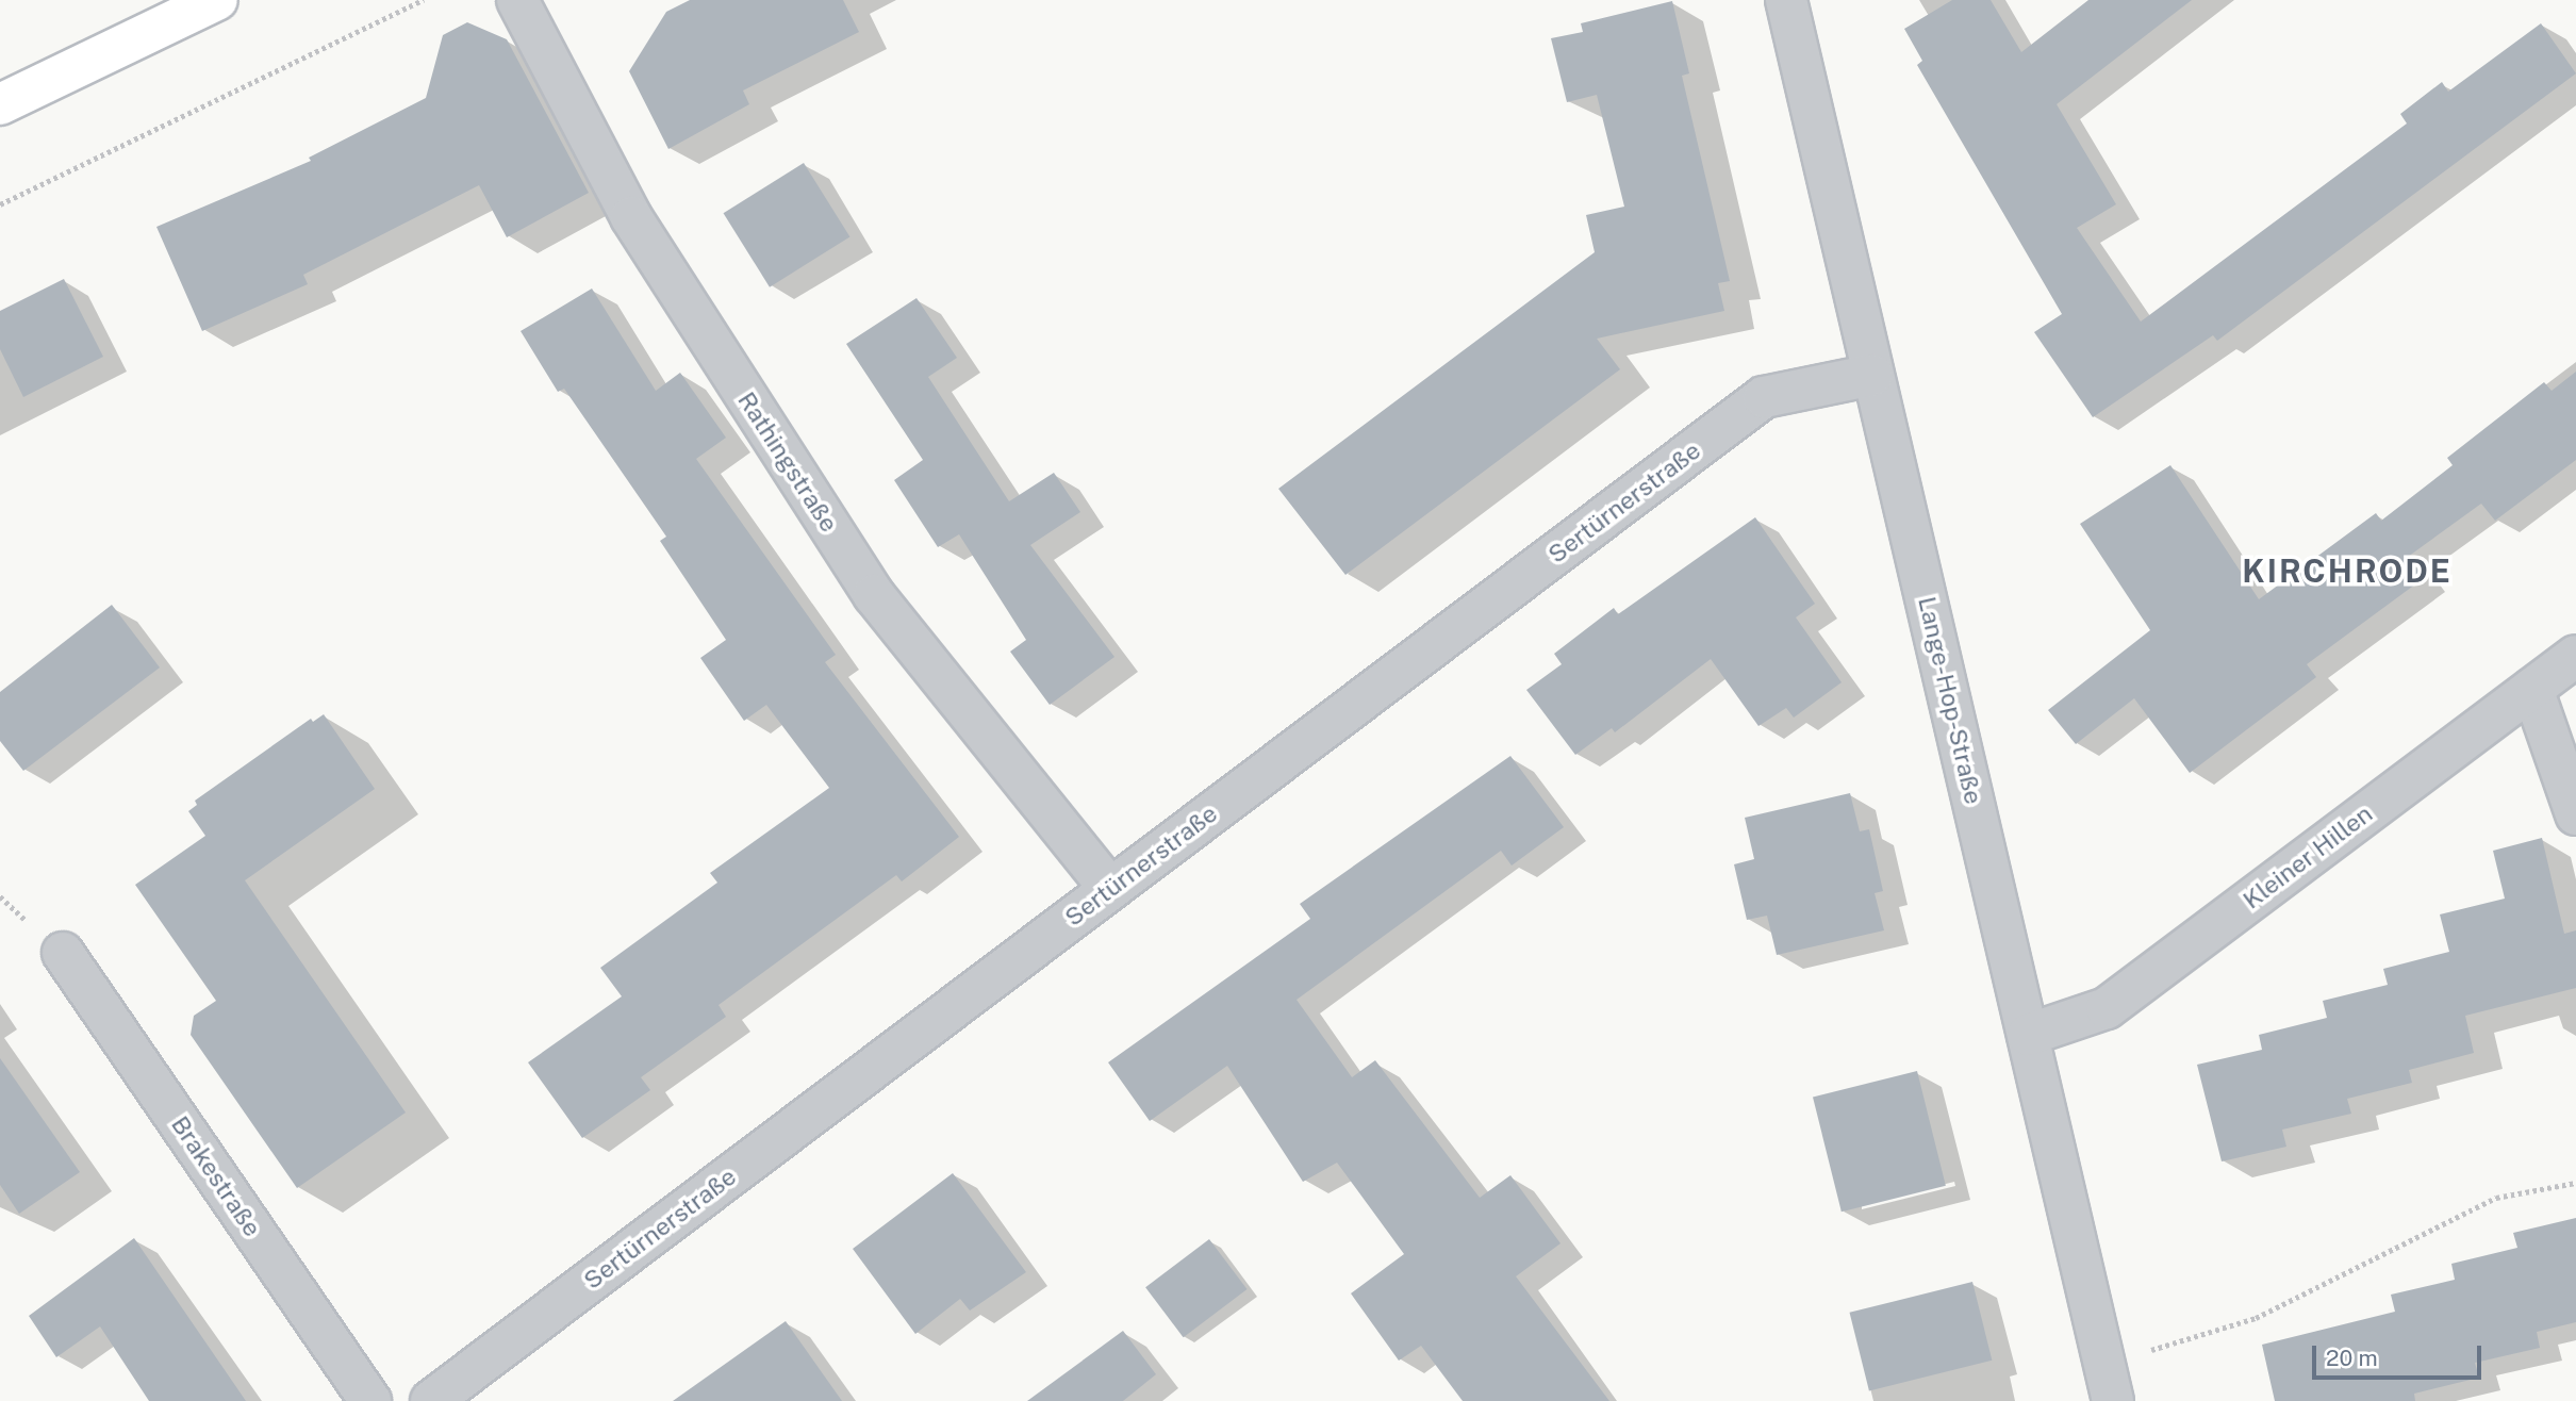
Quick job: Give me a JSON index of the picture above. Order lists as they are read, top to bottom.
{
  "streets": {
    "street": [
      "Rathingstraße",
      "Sertürnerstraße",
      "Lange-Hop-Straße",
      "Kleiner Hillen",
      "Brakestraße"
    ]
  },
  "crossings": [
    ["Rathingstraße", "Sertürnerstraße"],
    ["Sertürnerstraße", "Lange-Hop-Straße"],
    ["Lange-Hop-Straße", "Kleiner Hillen"]
  ],
  "districts": ["KIRCHRODE"],
  "scale_bar": "20 m"
}
